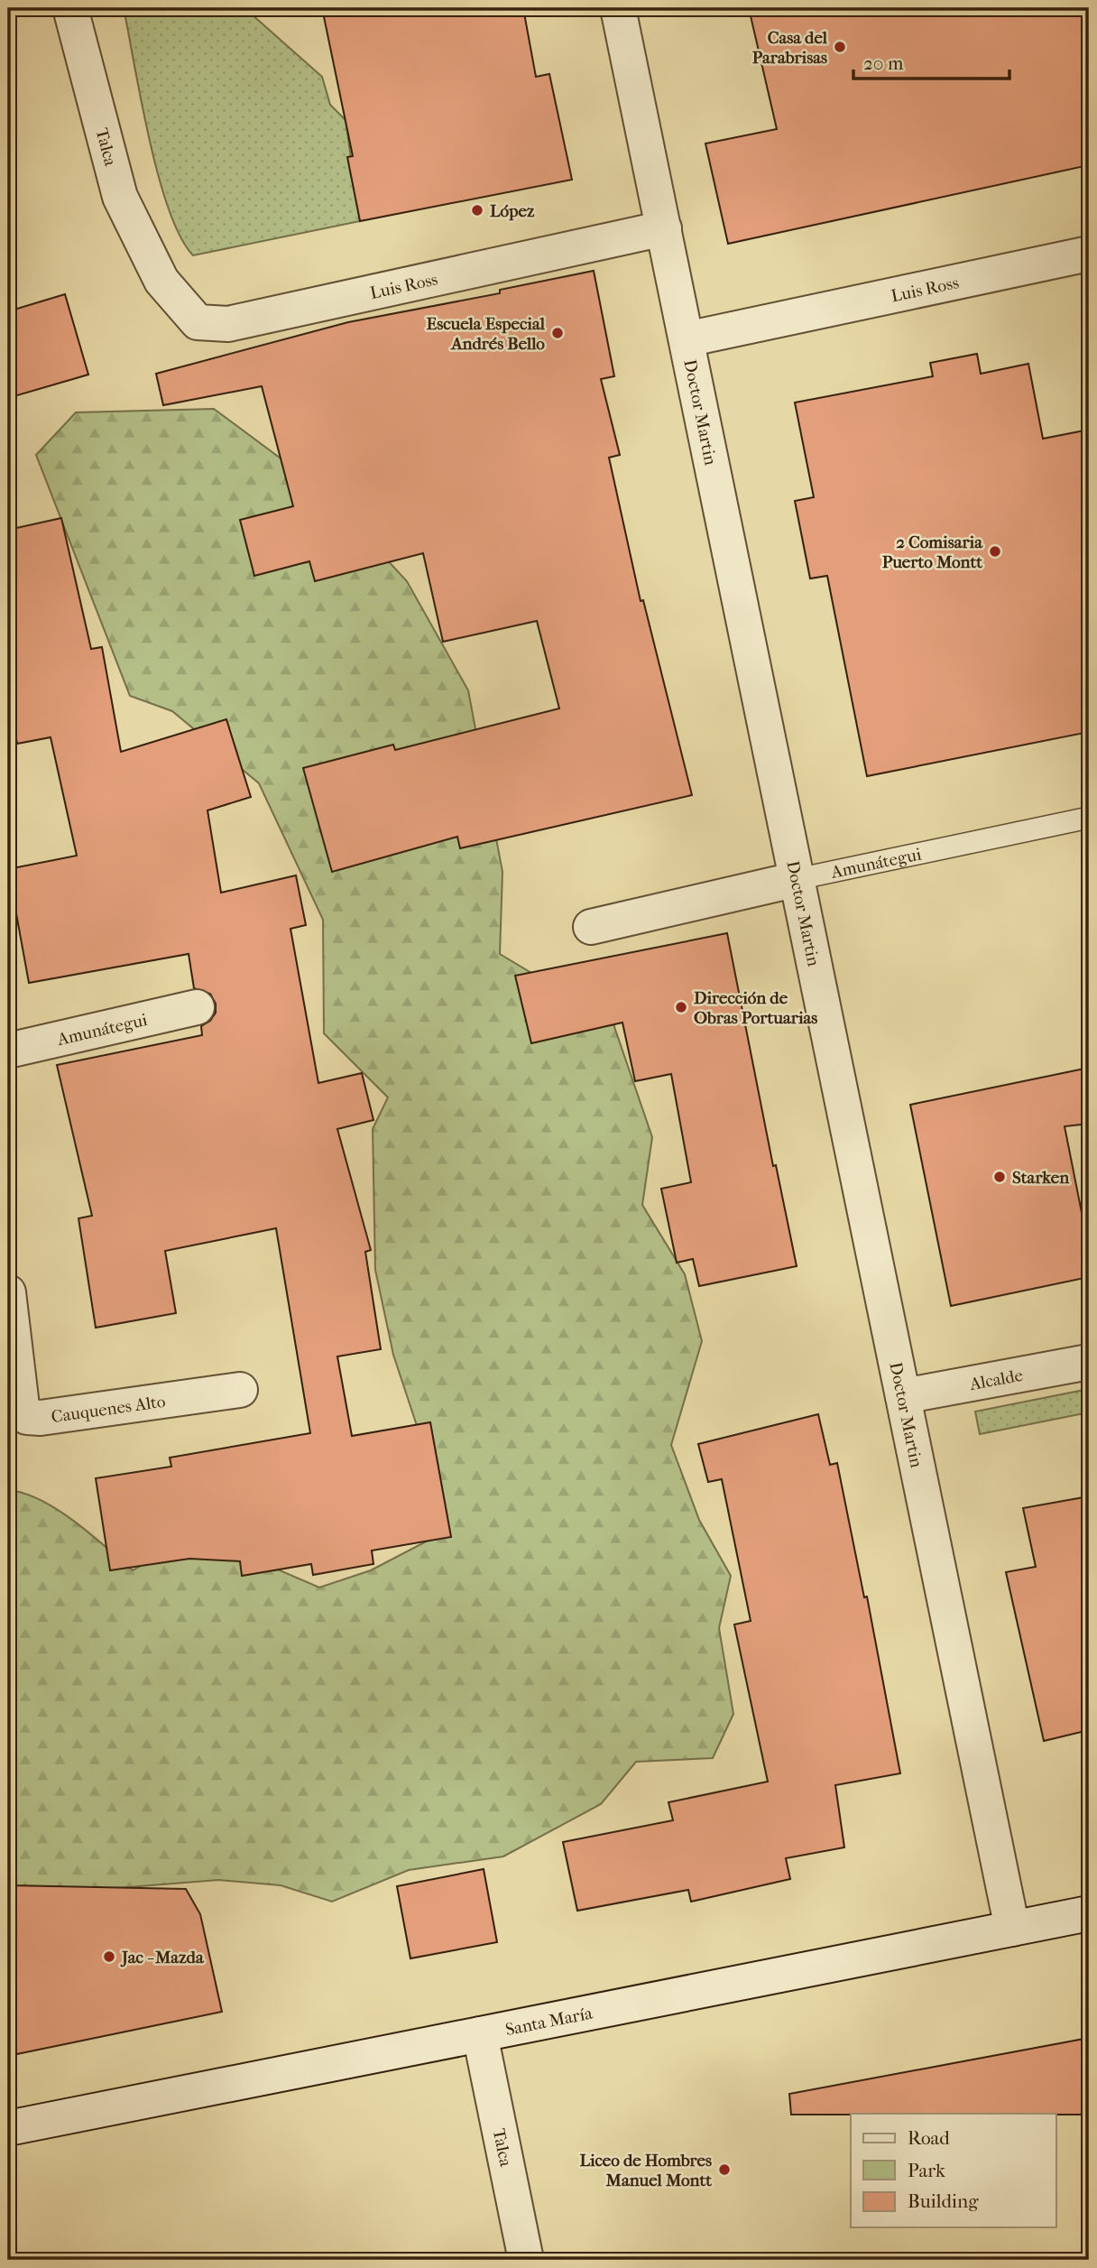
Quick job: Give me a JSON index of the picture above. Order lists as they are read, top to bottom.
{
  "streets": {
    "street": [
      "Talca",
      "Luis Ross",
      "Doctor Martin",
      "Amunátegui",
      "Alcalde",
      "Cauquenes Alto",
      "Santa María"
    ]
  },
  "crossings": [
    ["Talca", "Luis Ross"],
    ["Talca", "Santa María"],
    ["Luis Ross", "Doctor Martin"],
    ["Doctor Martin", "Amunátegui"],
    ["Doctor Martin", "Alcalde"],
    ["Doctor Martin", "Santa María"]
  ],
  "places": [
    "Casa del Parabrisas",
    "López",
    "Escuela Especial Andrés Bello",
    "2 Comisaria Puerto Montt",
    "Dirección de Obras Portuarias",
    "Starken",
    "Jac - Mazda",
    "Liceo de Hombres Manuel Montt"
  ],
  "legend": ["Road", "Park", "Building"],
  "scale_bar": "20 m"
}
